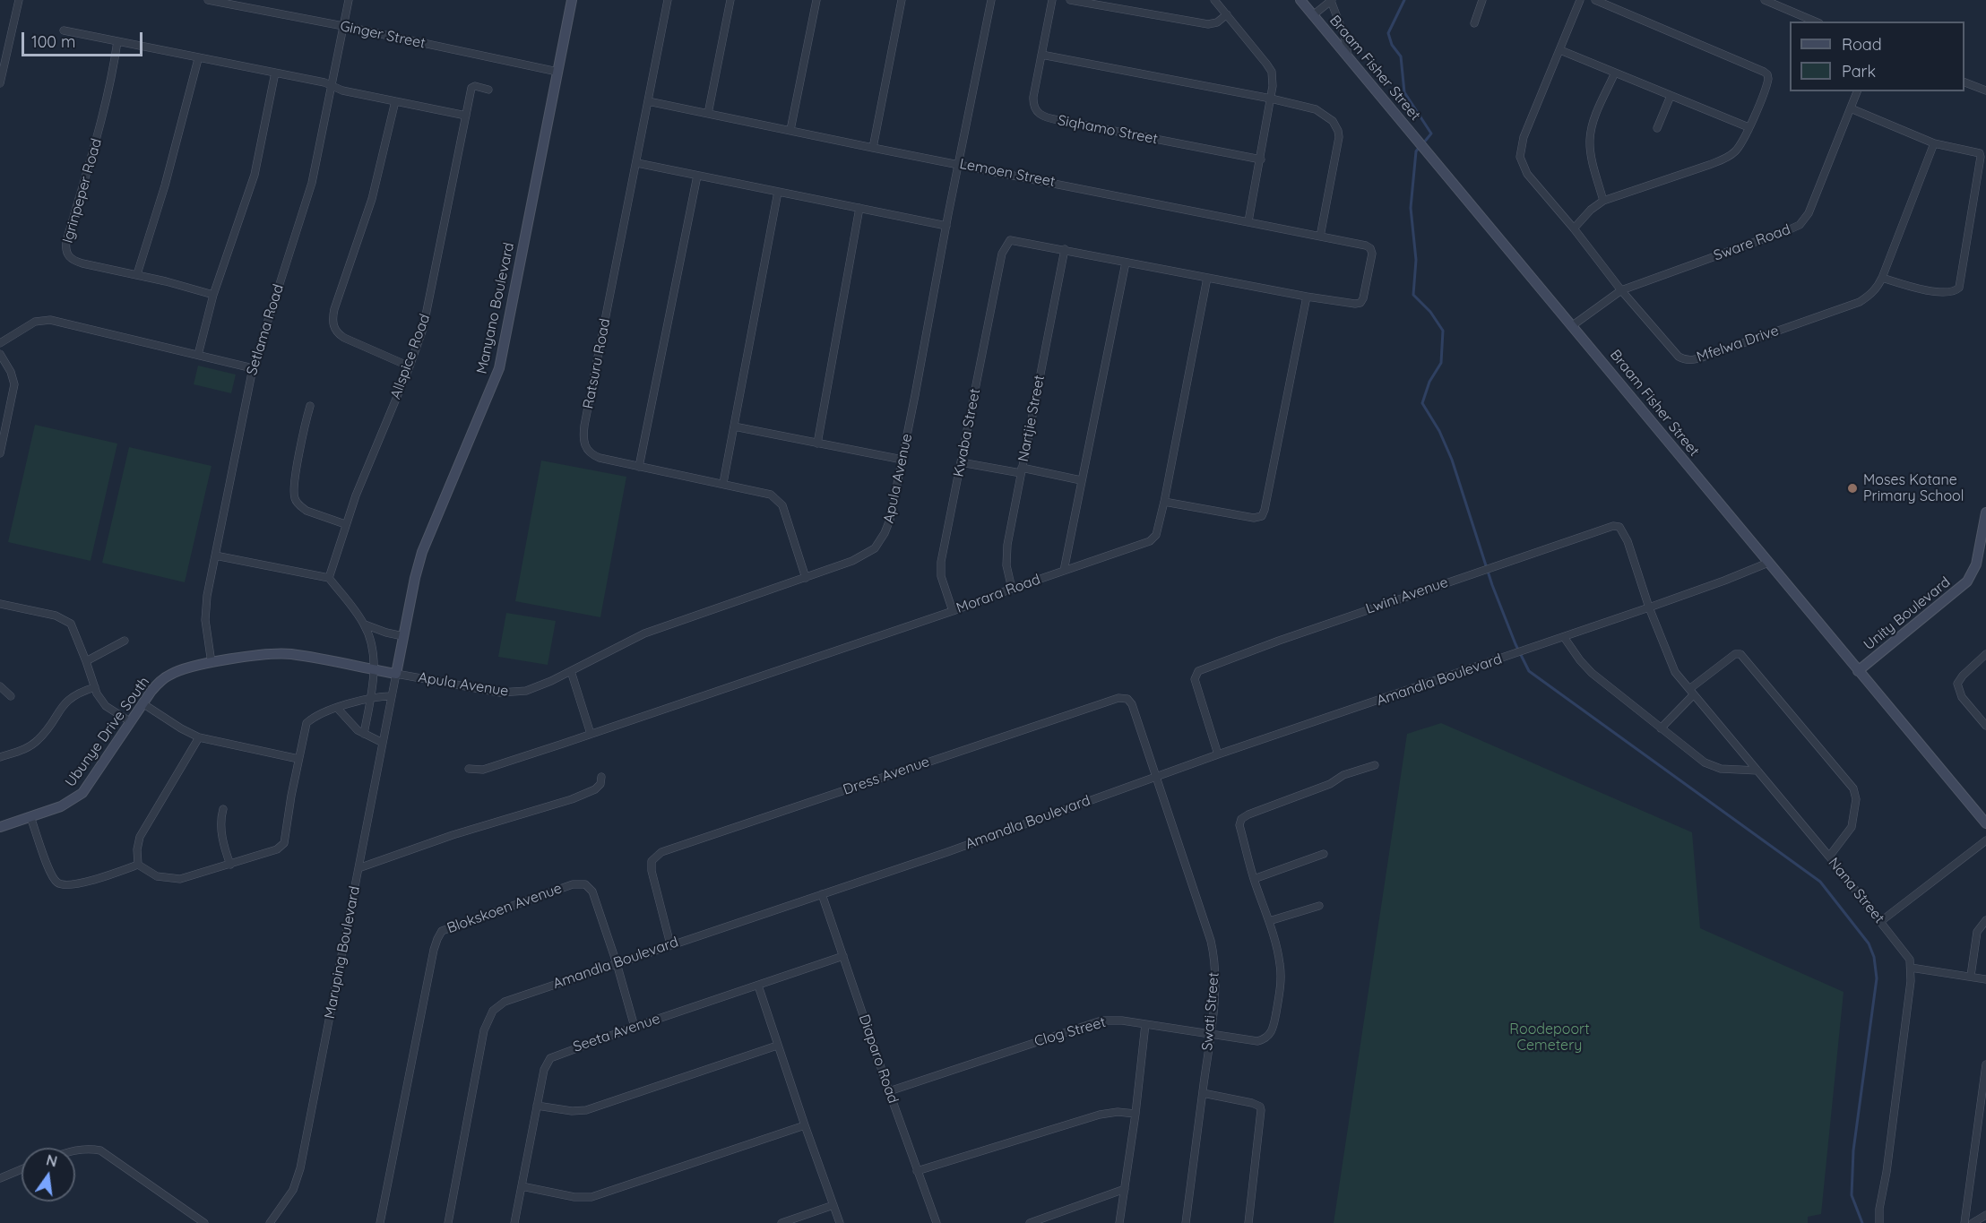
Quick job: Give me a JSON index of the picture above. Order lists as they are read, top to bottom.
{
  "streets": {
    "street": [
      "Ginger Street",
      "Braam Fisher Street",
      "Siqhamo Street",
      "Lemoen Street",
      "Igrinpeper Road",
      "Sware Road",
      "Manyano Boulevard",
      "Setlama Road",
      "Mfelwa Drive",
      "Allspice Road",
      "Ratsuru Road",
      "Nartjie Street",
      "Kwaba Street",
      "Apula Avenue",
      "Morara Road",
      "Lwini Avenue",
      "Unity Boulevard",
      "Amandla Boulevard",
      "Ubunye Drive South",
      "Dress Avenue",
      "Nana Street",
      "Blokskoen Avenue",
      "Maruping Boulevard",
      "Swati Street",
      "Clog Street",
      "Seeta Avenue",
      "Diaparo Road"
    ]
  },
  "crossings": [
    ["Ginger Street", "Manyano Boulevard"],
    ["Ginger Street", "Setlama Road"],
    ["Braam Fisher Street", "Sware Road"],
    ["Braam Fisher Street", "Unity Boulevard"],
    ["Braam Fisher Street", "Amandla Boulevard"],
    ["Lemoen Street", "Ratsuru Road"],
    ["Lemoen Street", "Apula Avenue"],
    ["Sware Road", "Mfelwa Drive"],
    ["Manyano Boulevard", "Apula Avenue"],
    ["Manyano Boulevard", "Ubunye Drive South"],
    ["Manyano Boulevard", "Maruping Boulevard"],
    ["Setlama Road", "Ubunye Drive South"],
    ["Ratsuru Road", "Apula Avenue"],
    ["Nartjie Street", "Kwaba Street"],
    ["Nartjie Street", "Morara Road"],
    ["Kwaba Street", "Morara Road"],
    ["Apula Avenue", "Ubunye Drive South"],
    ["Apula Avenue", "Maruping Boulevard"],
    ["Lwini Avenue", "Amandla Boulevard"],
    ["Lwini Avenue", "Nana Street"],
    ["Amandla Boulevard", "Dress Avenue"],
    ["Amandla Boulevard", "Nana Street"],
    ["Amandla Boulevard", "Blokskoen Avenue"],
    ["Amandla Boulevard", "Swati Street"],
    ["Amandla Boulevard", "Diaparo Road"],
    ["Ubunye Drive South", "Maruping Boulevard"],
    ["Dress Avenue", "Swati Street"],
    ["Blokskoen Avenue", "Seeta Avenue"],
    ["Swati Street", "Clog Street"],
    ["Clog Street", "Diaparo Road"],
    ["Seeta Avenue", "Diaparo Road"]
  ],
  "parks": ["Roodepoort Cemetery"],
  "places": ["Moses Kotane Primary School"],
  "legend": ["Road", "Park"],
  "scale_bar": "100 m",
  "north": "top"
}
